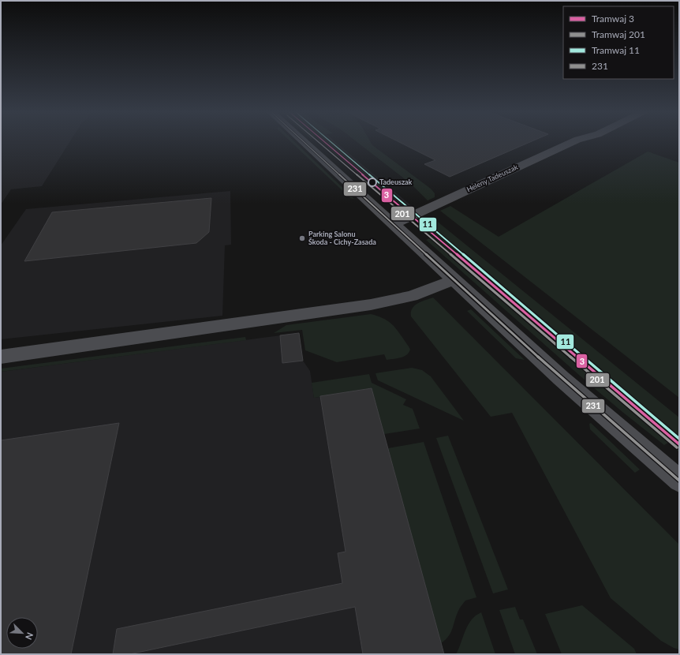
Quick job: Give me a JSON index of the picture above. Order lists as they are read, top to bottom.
{
  "streets": {
    "street": ["Heleny Tadeuszak"]
  },
  "places": ["Tadeuszak", "Parking Salonu Škoda - Cichy-Zasada"],
  "lines": [
    "tram line 3",
    "tram line 201",
    "tram line 11",
    "transit line 231"
  ],
  "legend": [
    "Tramwaj 3",
    "Tramwaj 201",
    "Tramwaj 11",
    "231"
  ],
  "north": "bottom right"
}
